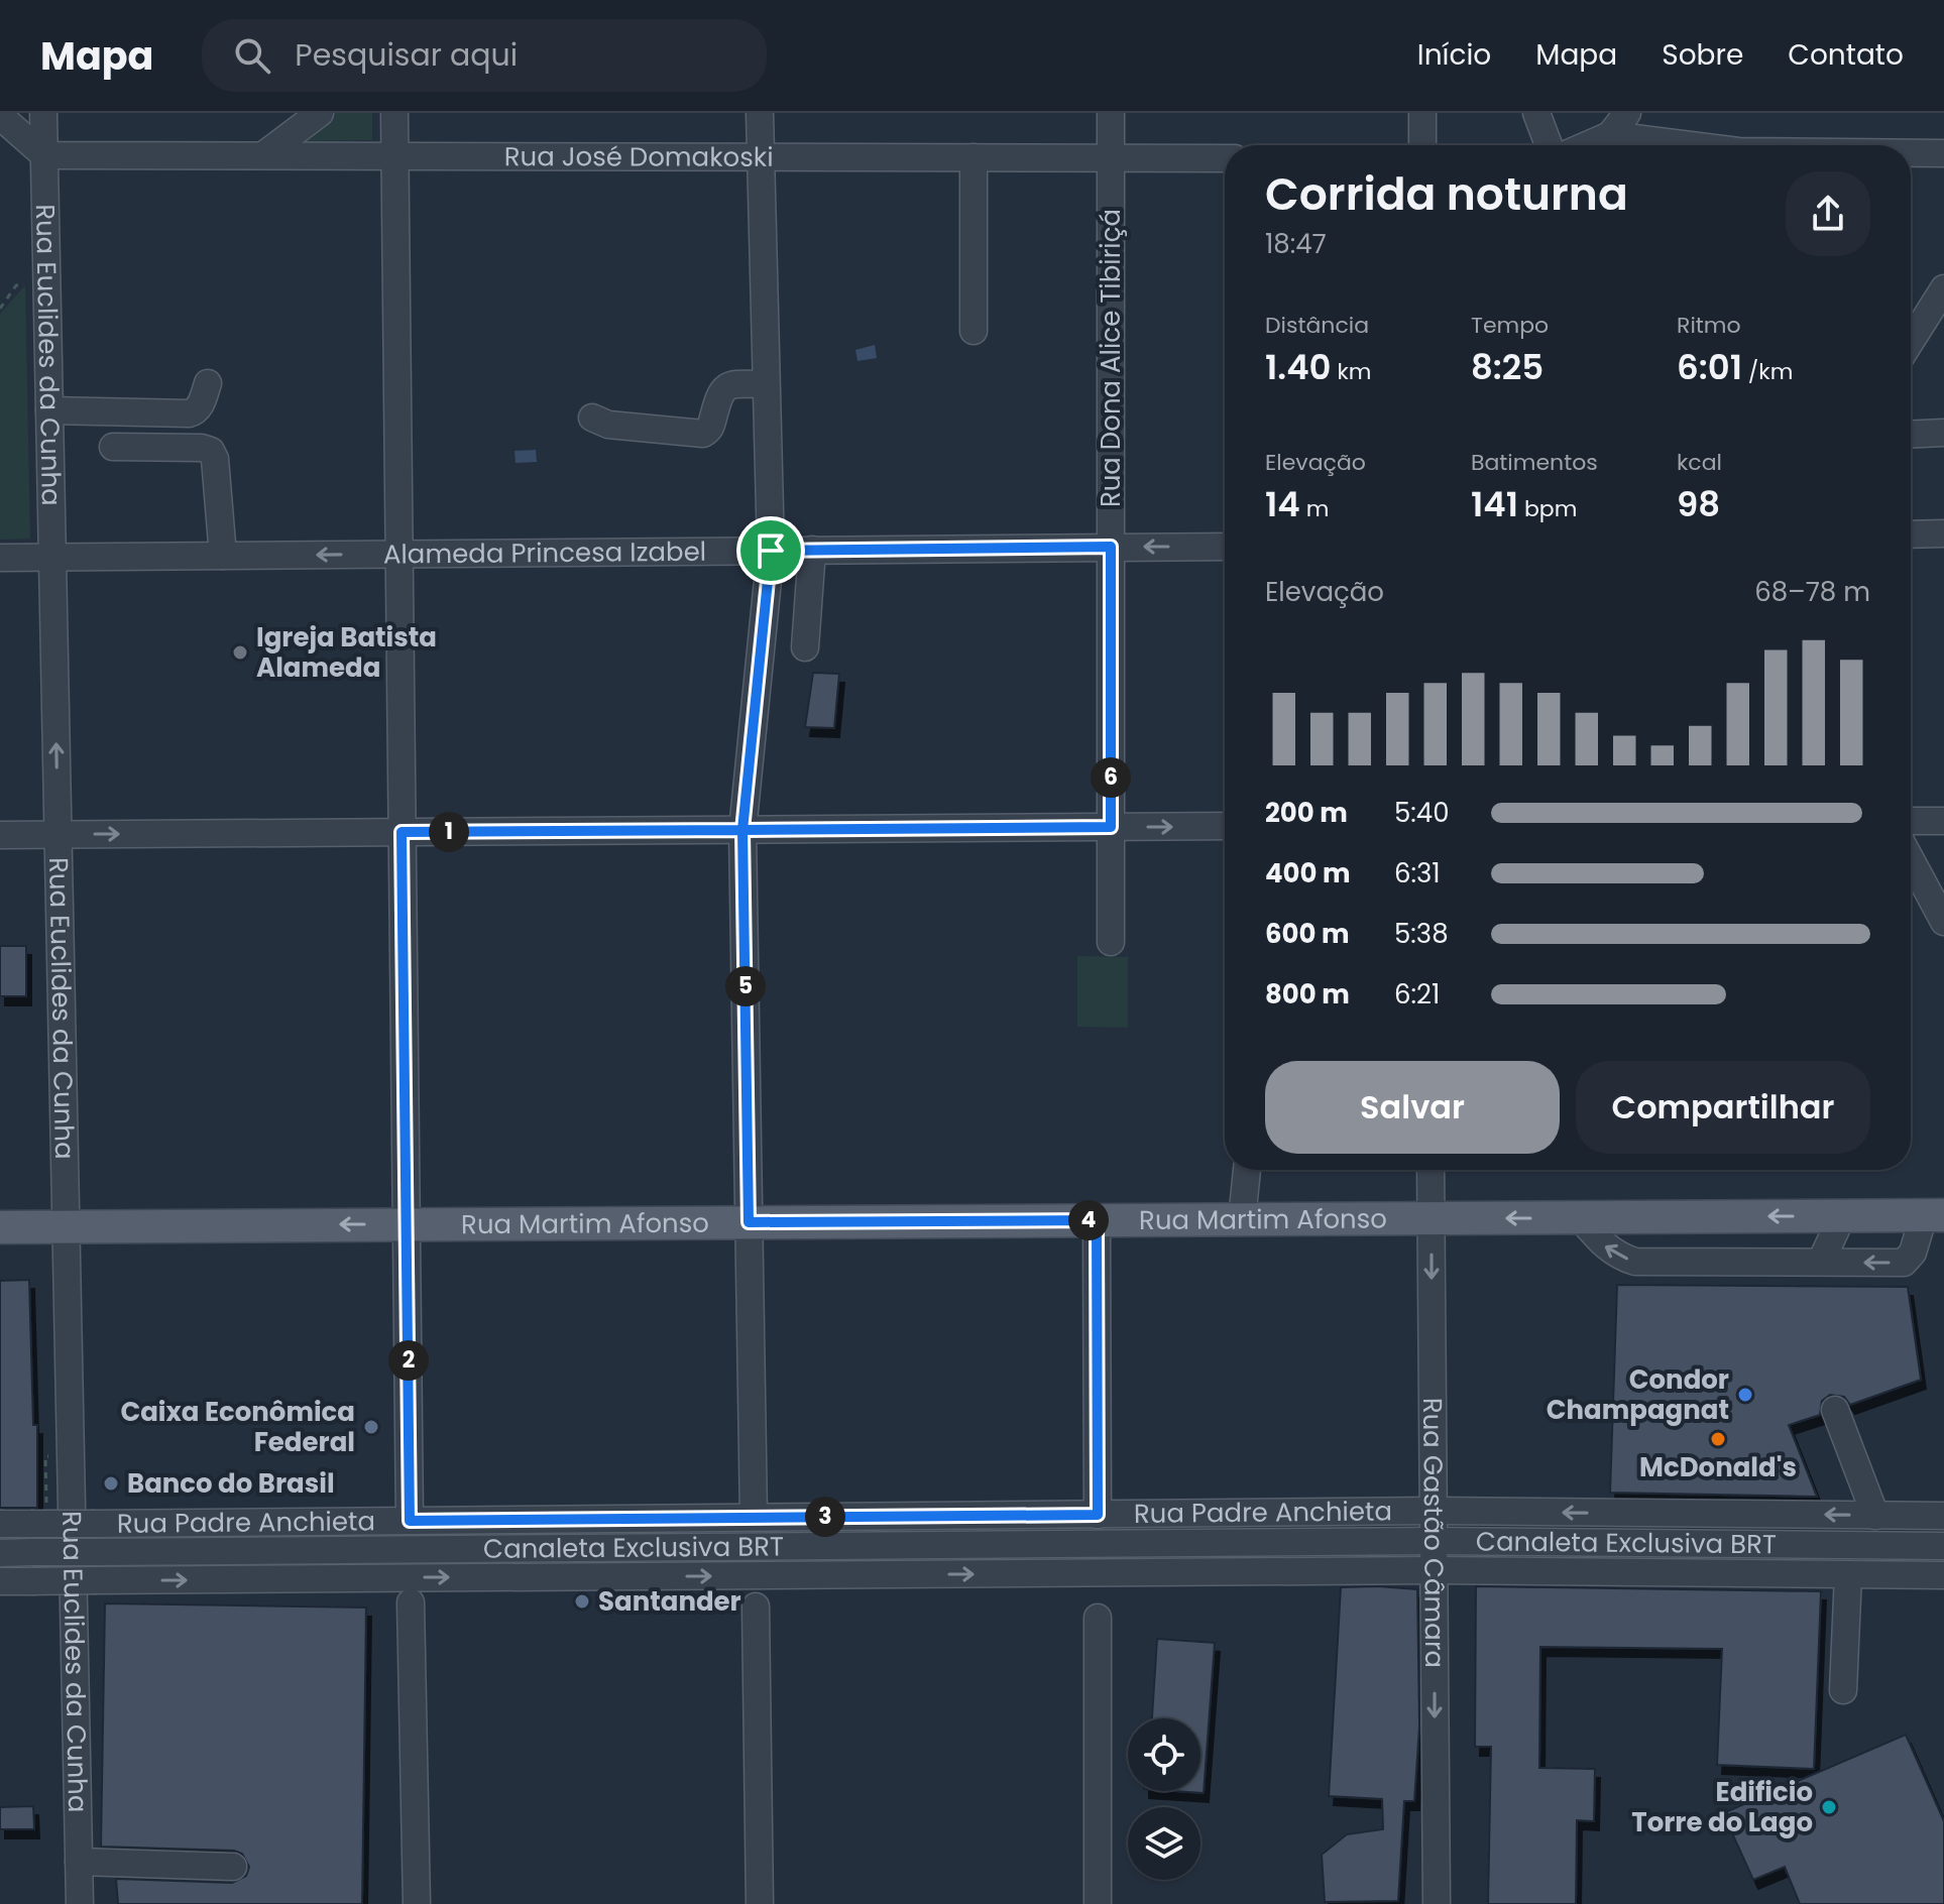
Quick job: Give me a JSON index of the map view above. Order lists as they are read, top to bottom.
{
  "streets": {
    "main road": ["Rua Martim Afonso"],
    "street": [
      "Rua José Domakoski",
      "Rua Euclides da Cunha",
      "Rua Dona Alice Tibiriçá",
      "Alameda Princesa Izabel",
      "Rua Padre Anchieta",
      "Rua Gastão Câmara",
      "Canaleta Exclusiva BRT"
    ]
  },
  "crossings": [
    ["Rua José Domakoski", "Rua Euclides da Cunha"],
    ["Rua José Domakoski", "Rua Dona Alice Tibiriçá"],
    ["Rua Euclides da Cunha", "Alameda Princesa Izabel"],
    ["Rua Euclides da Cunha", "Rua Martim Afonso"],
    ["Rua Dona Alice Tibiriçá", "Alameda Princesa Izabel"],
    ["Rua Martim Afonso", "Rua Gastão Câmara"],
    ["Rua Padre Anchieta", "Rua Gastão Câmara"],
    ["Rua Gastão Câmara", "Canaleta Exclusiva BRT"]
  ],
  "one_way": ["Rua Martim Afonso", "Rua Gastão Câmara"],
  "places": [
    "Igreja Batista Alameda",
    "Condor Champagnat",
    "Caixa Econômica Federal",
    "McDonald's",
    "Banco do Brasil",
    "Santander",
    "Edificio Torre do Lago"
  ],
  "page": {
    "header": "Mapa",
    "search": "Pesquisar aqui",
    "nav": [
      "Início",
      "Mapa",
      "Sobre",
      "Contato"
    ],
    "heading": ["Corrida noturna", "18:47"],
    "stats": [
      ["Distância", "1.40 km"],
      ["Tempo", "8:25"],
      ["Ritmo", "6:01 /km"],
      ["Elevação", "14 m"],
      ["Batimentos", "141 bpm"],
      ["kcal", "98"]
    ],
    "chart": ["Elevação", "68–78 m"],
    "pins": [
      "6",
      "1",
      "5",
      "4",
      "2",
      "3"
    ],
    "list": [
      {
        "name": "200 m",
        "note": "5:40"
      },
      {
        "name": "400 m",
        "note": "6:31"
      },
      {
        "name": "600 m",
        "note": "5:38"
      },
      {
        "name": "800 m",
        "note": "6:21"
      }
    ],
    "buttons": ["Salvar", "Compartilhar"]
  }
}
